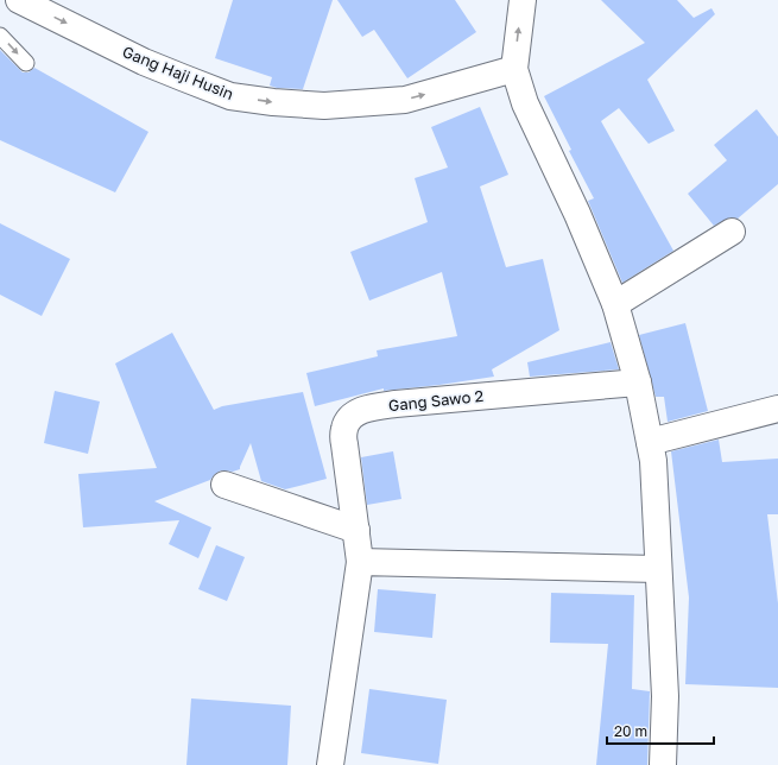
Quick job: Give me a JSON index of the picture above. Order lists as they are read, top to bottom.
{
  "streets": {
    "street": ["Gang Haji Husin", "Gang Sawo 2"]
  },
  "one_way": ["Gang Haji Husin"],
  "scale_bar": "20 m"
}
